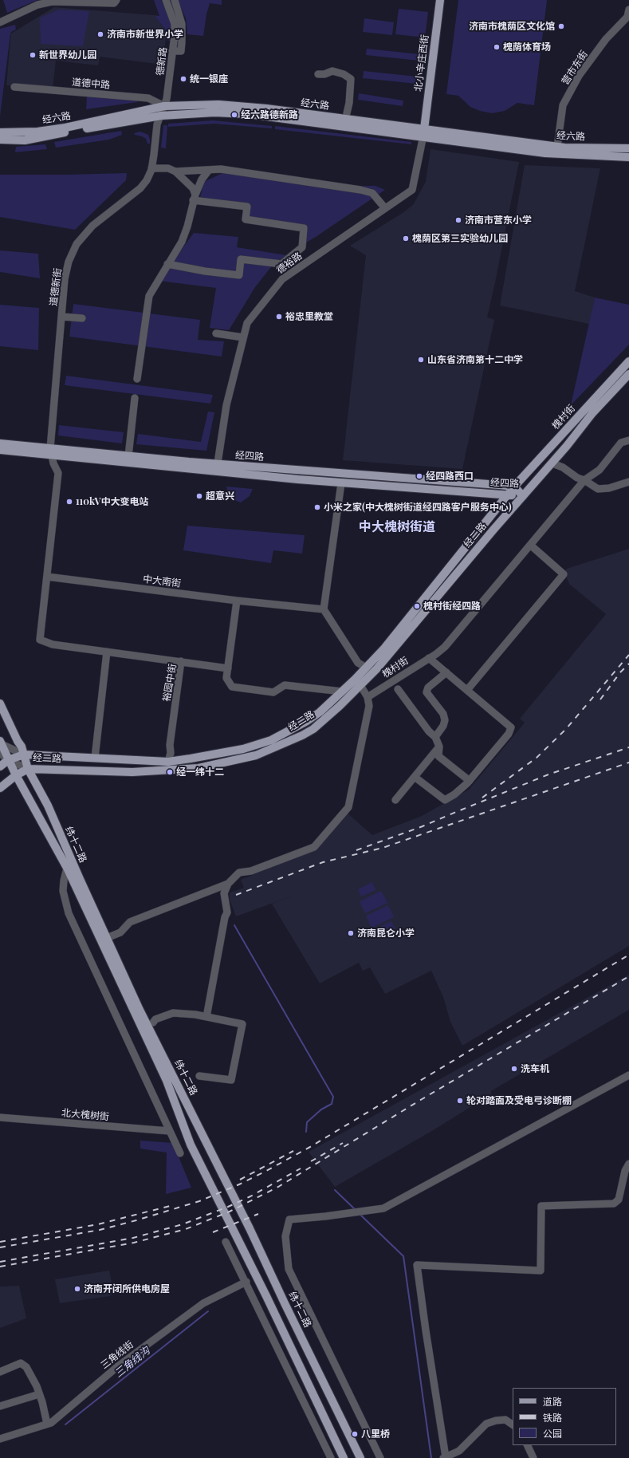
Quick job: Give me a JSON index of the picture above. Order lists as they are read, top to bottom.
{
  "streets": {
    "main road": [
      "北小辛庄西街",
      "经六路",
      "槐村街",
      "经四路",
      "经二路",
      "纬十二路"
    ],
    "street": [
      "德新路",
      "营市东街",
      "道德中路",
      "德裕路",
      "道德新街",
      "中大南街",
      "裕园中街",
      "北大槐树街",
      "三角线街"
    ]
  },
  "crossings": [
    ["德新路", "道德中路"],
    ["德新路", "经六路"],
    ["德新路", "道德新街"],
    ["北小辛庄西街", "经六路"],
    ["北小辛庄西街", "德裕路"],
    ["营市东街", "经六路"],
    ["道德中路", "经六路"],
    ["道德中路", "道德新街"],
    ["经六路", "德裕路"],
    ["经六路", "道德新街"],
    ["德裕路", "经四路"],
    ["道德新街", "经四路"],
    ["槐村街", "经四路"],
    ["槐村街", "经二路"],
    ["经四路", "经二路"],
    ["经二路", "裕园中街"],
    ["经二路", "纬十二路"]
  ],
  "districts": ["中大槐树街道"],
  "water": ["三角线沟"],
  "places": [
    "济南市槐荫区文化馆",
    "济南市新世界小学",
    "槐荫体育场",
    "新世界幼儿园",
    "统一银座",
    "经六路德新路",
    "济南市营东小学",
    "槐荫区第三实验幼儿园",
    "裕忠里教堂",
    "山东省济南第十二中学",
    "经四路西口",
    "超意兴",
    "110kV中大变电站",
    "小米之家(中大槐树街道经四路客户服务中心)",
    "槐村街经四路",
    "经一纬十二",
    "济南昆仑小学",
    "洗车机",
    "轮对踏面及受电弓诊断棚",
    "济南开闭所供电房屋",
    "八里桥"
  ],
  "legend": ["道路", "铁路", "公园"]
}
